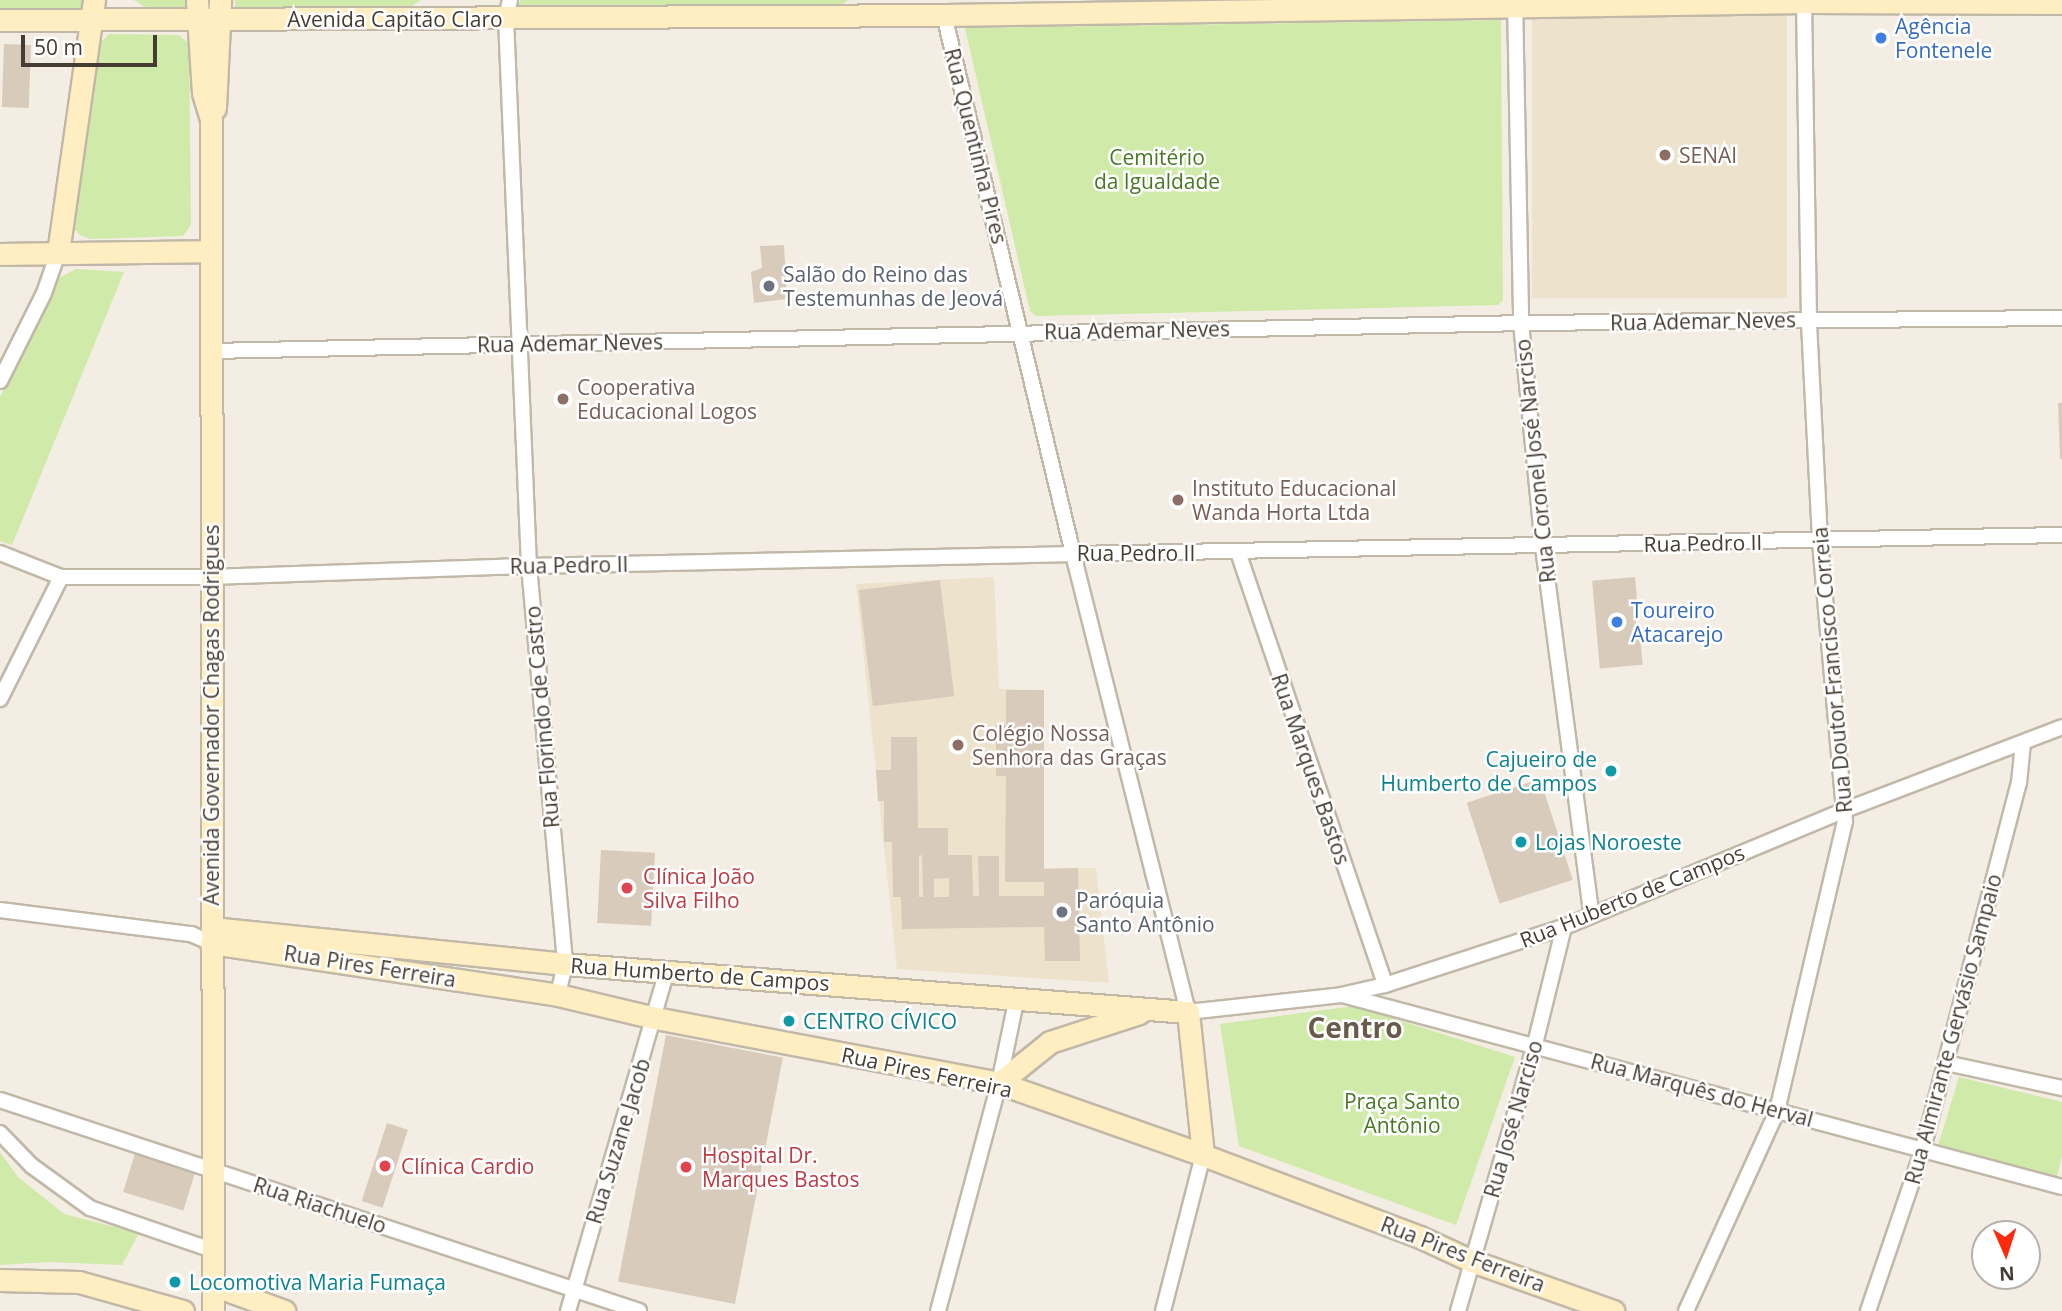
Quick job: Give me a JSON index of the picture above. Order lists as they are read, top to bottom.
{
  "streets": {
    "street": [
      "Avenida Capitão Claro",
      "Rua Quentinha Pires",
      "Rua Ademar Neves",
      "Rua Coronel José Narciso",
      "Rua Pedro II",
      "Rua Doutor Francisco Correia",
      "Avenida Governador Chagas Rodrigues",
      "Rua Florindo de Castro",
      "Rua Marques Bastos",
      "Rua Huberto de Campos",
      "Rua Pires Ferreira",
      "Rua Humberto de Campos",
      "Rua Almirante Gervásio Sampaio",
      "Rua Marquês do Herval",
      "Rua José Narciso",
      "Rua Suzane Jacob",
      "Rua Riachuelo"
    ]
  },
  "crossings": [
    ["Avenida Capitão Claro", "Rua Quentinha Pires"],
    ["Avenida Capitão Claro", "Rua Coronel José Narciso"],
    ["Avenida Capitão Claro", "Rua Doutor Francisco Correia"],
    ["Avenida Capitão Claro", "Avenida Governador Chagas Rodrigues"],
    ["Avenida Capitão Claro", "Rua Florindo de Castro"],
    ["Rua Quentinha Pires", "Rua Ademar Neves"],
    ["Rua Quentinha Pires", "Rua Pedro II"],
    ["Rua Quentinha Pires", "Rua Huberto de Campos"],
    ["Rua Quentinha Pires", "Rua Humberto de Campos"],
    ["Rua Ademar Neves", "Rua Coronel José Narciso"],
    ["Rua Ademar Neves", "Rua Doutor Francisco Correia"],
    ["Rua Ademar Neves", "Avenida Governador Chagas Rodrigues"],
    ["Rua Ademar Neves", "Rua Florindo de Castro"],
    ["Rua Coronel José Narciso", "Rua Pedro II"],
    ["Rua Coronel José Narciso", "Rua Huberto de Campos"],
    ["Rua Pedro II", "Rua Doutor Francisco Correia"],
    ["Rua Pedro II", "Avenida Governador Chagas Rodrigues"],
    ["Rua Pedro II", "Rua Florindo de Castro"],
    ["Rua Pedro II", "Rua Marques Bastos"],
    ["Rua Doutor Francisco Correia", "Rua Huberto de Campos"],
    ["Rua Doutor Francisco Correia", "Rua Marquês do Herval"],
    ["Avenida Governador Chagas Rodrigues", "Rua Pires Ferreira"],
    ["Avenida Governador Chagas Rodrigues", "Rua Humberto de Campos"],
    ["Avenida Governador Chagas Rodrigues", "Rua Riachuelo"],
    ["Rua Florindo de Castro", "Rua Pires Ferreira"],
    ["Rua Florindo de Castro", "Rua Humberto de Campos"],
    ["Rua Marques Bastos", "Rua Huberto de Campos"],
    ["Rua Huberto de Campos", "Rua Humberto de Campos"],
    ["Rua Huberto de Campos", "Rua Almirante Gervásio Sampaio"],
    ["Rua Huberto de Campos", "Rua Marquês do Herval"],
    ["Rua Huberto de Campos", "Rua José Narciso"],
    ["Rua Pires Ferreira", "Rua Humberto de Campos"],
    ["Rua Pires Ferreira", "Rua José Narciso"],
    ["Rua Pires Ferreira", "Rua Suzane Jacob"],
    ["Rua Humberto de Campos", "Rua Suzane Jacob"],
    ["Rua Almirante Gervásio Sampaio", "Rua Marquês do Herval"],
    ["Rua Marquês do Herval", "Rua José Narciso"],
    ["Rua Suzane Jacob", "Rua Riachuelo"]
  ],
  "districts": ["Centro"],
  "parks": ["Cemitério da Igualdade", "Praça Santo Antônio"],
  "places": [
    "Agência Fontenele",
    "SENAI",
    "Salão do Reino das Testemunhas de Jeová",
    "Cooperativa Educacional Logos",
    "Instituto Educacional Wanda Horta Ltda",
    "Toureiro Atacarejo",
    "Colégio Nossa Senhora das Graças",
    "Cajueiro de Humberto de Campos",
    "Lojas Noroeste",
    "Clínica João Silva Filho",
    "Paróquia Santo Antônio",
    "CENTRO CÍVICO",
    "Clínica Cardio",
    "Hospital Dr. Marques Bastos",
    "Locomotiva Maria Fumaça"
  ],
  "scale_bar": "50 m",
  "north": "bottom"
}
